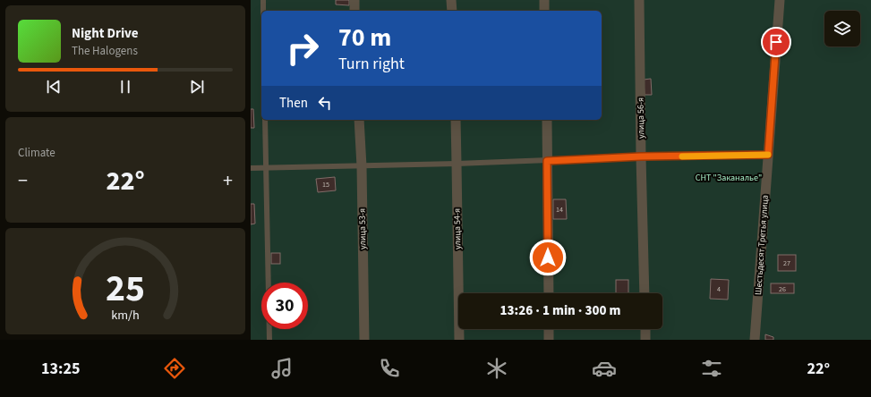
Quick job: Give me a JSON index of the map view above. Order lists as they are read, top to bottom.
{
  "streets": {
    "street": [
      "улица 56-я",
      "улица 53-я",
      "улица 54-я",
      "Шестьдесят Третья улица"
    ]
  },
  "parks": ["СНТ \"Заканалье\""],
  "house_numbers": [
    "15",
    "14",
    "27",
    "4",
    "26"
  ],
  "page": {
    "turn": ["70 m", "Turn right"],
    "song": ["Night Drive", "The Halogens"],
    "then": "Then",
    "tile": "Climate",
    "heat": ["−", "22°", "+"],
    "limit": "30",
    "trip": "13:26 · 1 min · 300 m",
    "tabs": ["13:25", "22°"],
    "gauge": ["25", "km/h"]
  }
}
